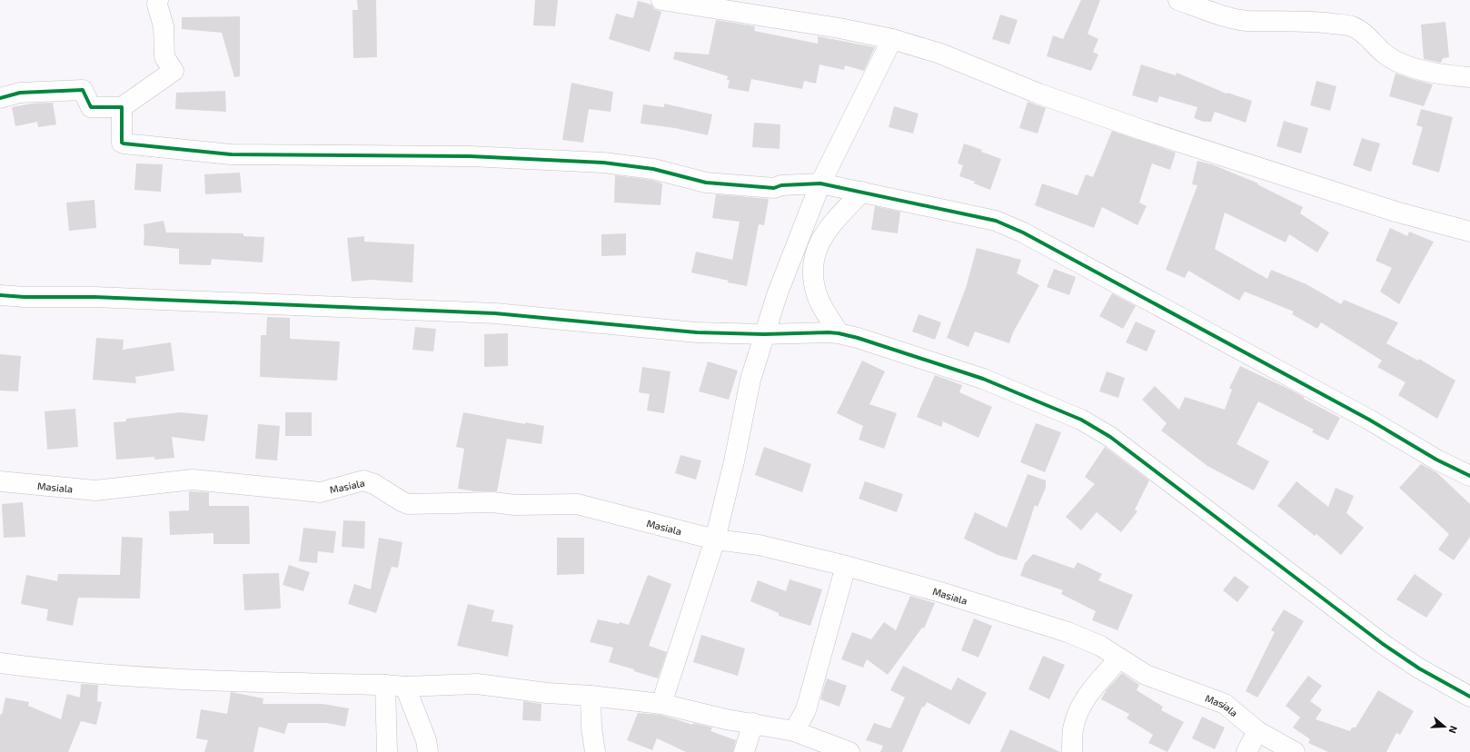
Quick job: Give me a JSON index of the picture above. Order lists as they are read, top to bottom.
{
  "streets": {
    "street": ["Masiala"]
  },
  "north": "right"
}
